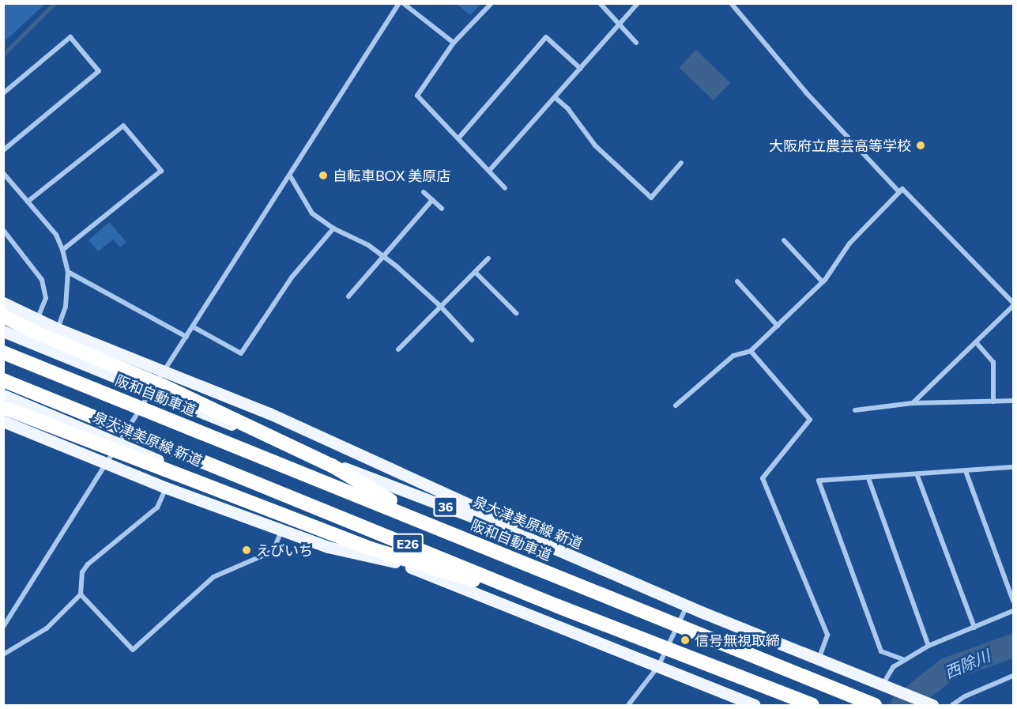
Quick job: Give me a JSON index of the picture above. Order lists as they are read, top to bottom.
{
  "streets": {
    "highway": ["阪和自動車道", "E26"],
    "main road": ["泉大津美原線 新道", "36"]
  },
  "crossings": [
    ["泉大津美原線 新道", "36"]
  ],
  "water": ["西除川"],
  "places": [
    "大阪府立農芸高等学校",
    "自転車BOX 美原店",
    "えびいち",
    "信号無視取締"
  ]
}
